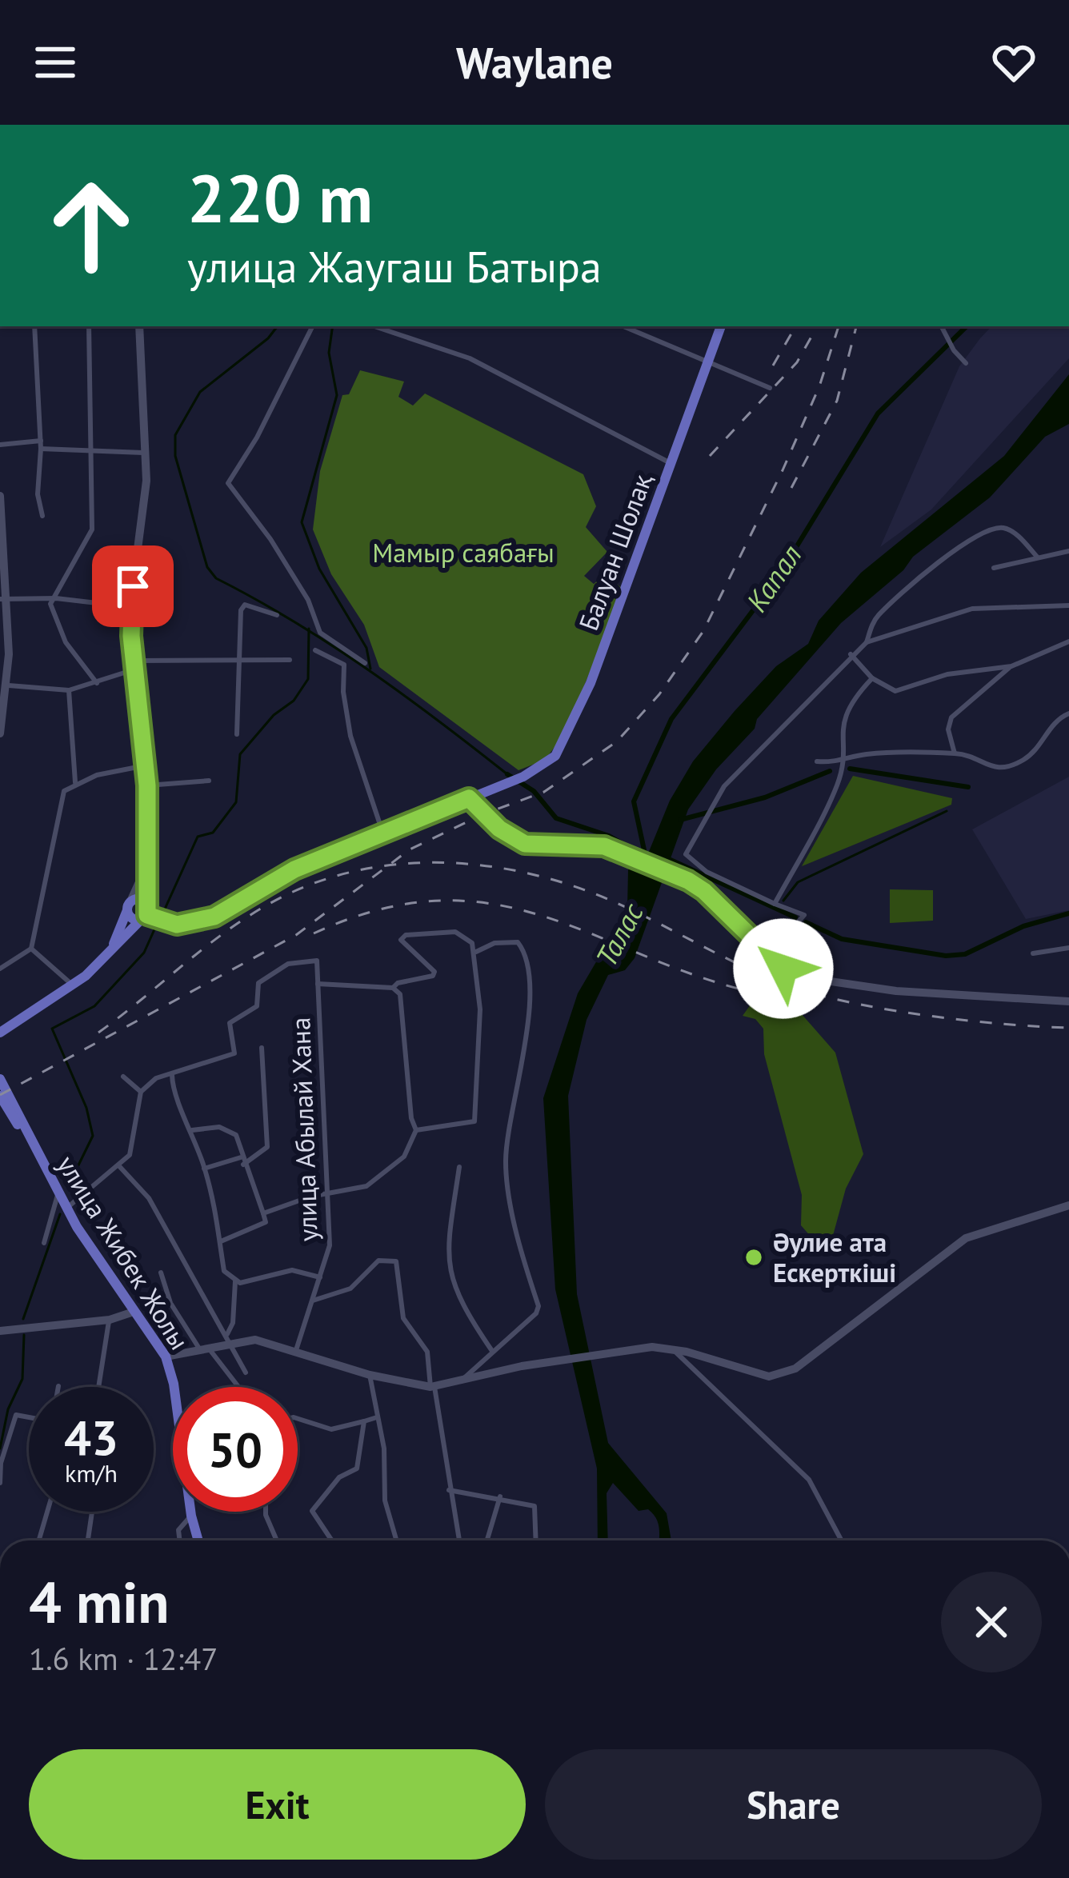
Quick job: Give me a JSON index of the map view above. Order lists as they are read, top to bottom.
{
  "streets": {
    "main road": ["Балуан Шолақ", "улица Жибек Жолы"],
    "street": ["улица Абылай Хана"]
  },
  "water": ["Капал", "Талас"],
  "parks": ["Мамыр саябағы"],
  "places": ["Әулие ата Ескерткіші"],
  "page": {
    "header": "Waylane",
    "turn": ["220 m", "улица Жаугаш Батыра"],
    "speed": "43 km/h",
    "limit": "50",
    "heading": ["4 min", "1.6 km · 12:47"],
    "buttons": ["Exit", "Share"]
  }
}
